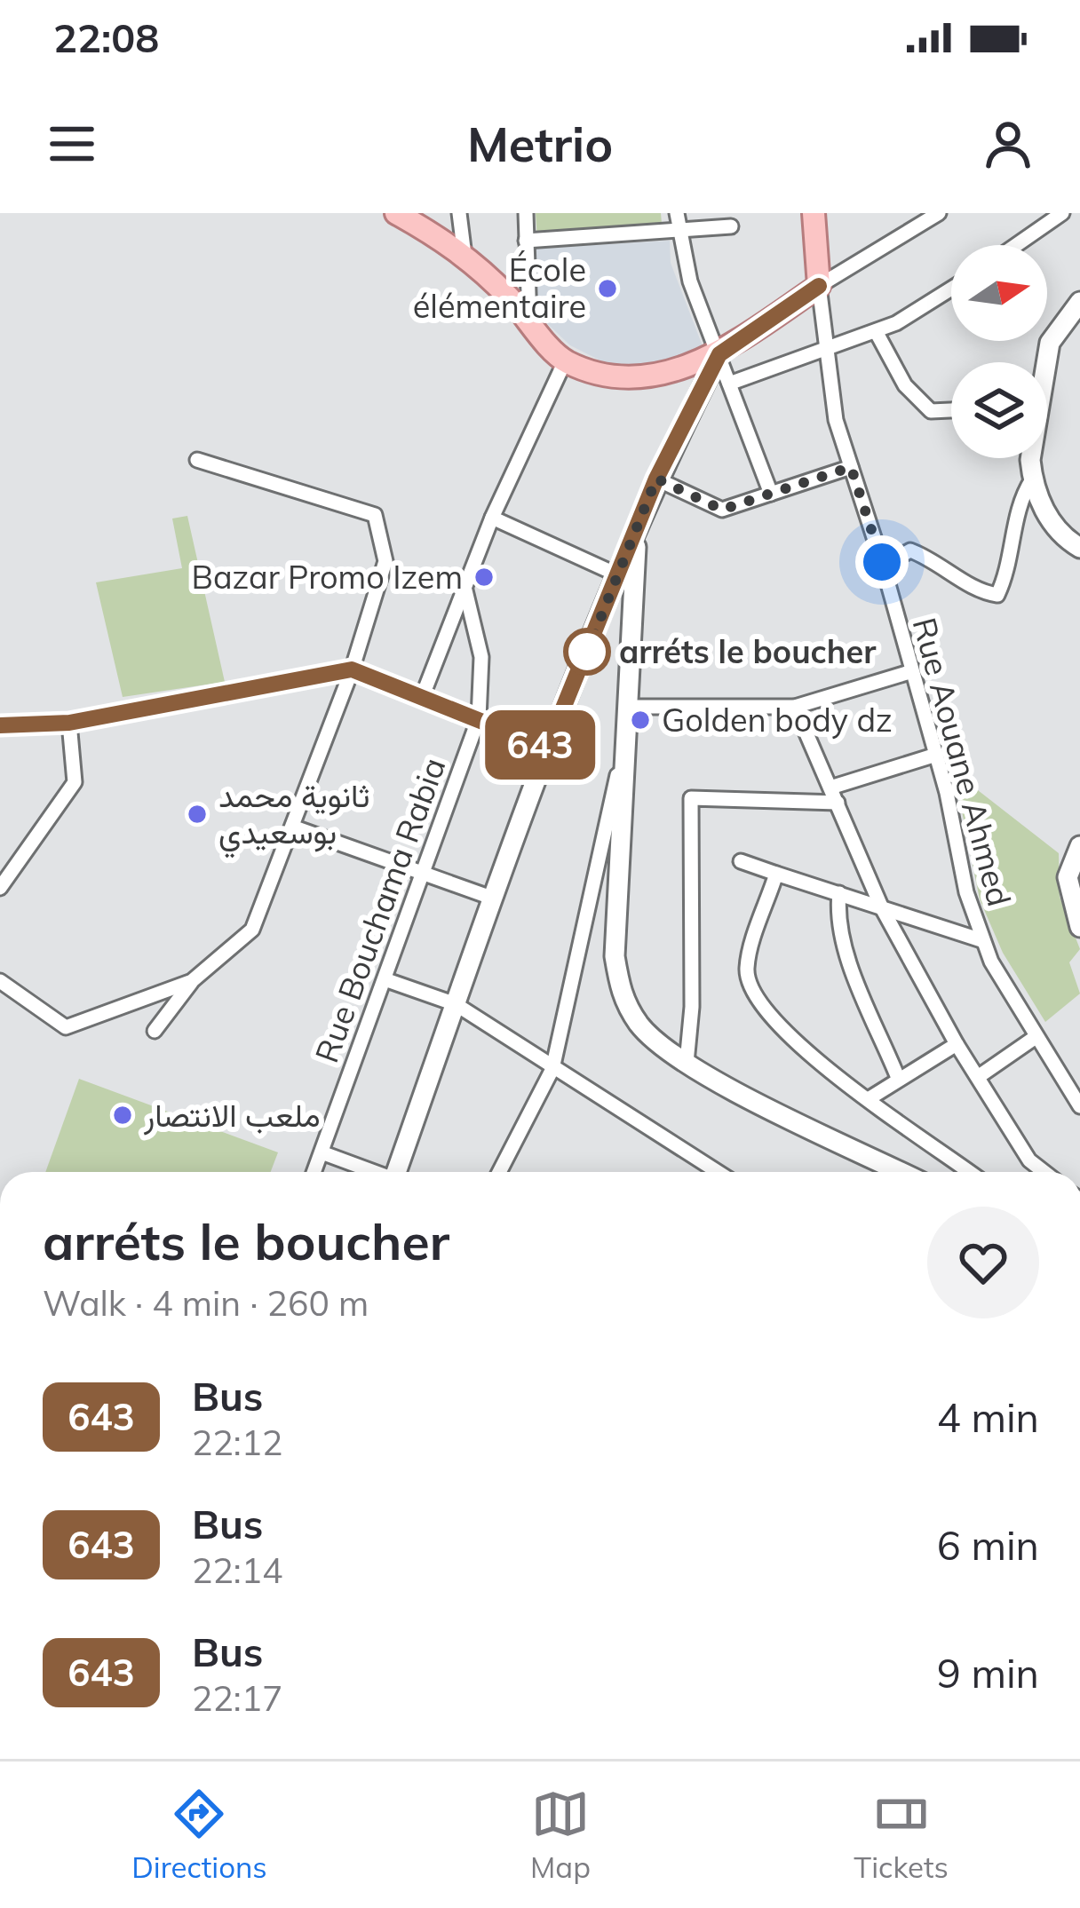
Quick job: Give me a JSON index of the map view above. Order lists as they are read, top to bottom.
{
  "streets": {
    "street": ["Rue Aouane Ahmed", "Rue Bouchama Rabia"]
  },
  "places": [
    "École élémentaire",
    "Bazar Promo Izem",
    "arréts le boucher",
    "Golden body dz",
    "ثانوية محمد بوسعيدي",
    "ملعب الانتصار"
  ],
  "lines": ["bus line 643"],
  "north": "right",
  "page": {
    "status": "22:08",
    "header": "Metrio",
    "on_map": "643",
    "heading": ["arréts le boucher", "Walk · 4 min · 260 m"],
    "list": [
      {
        "mark": "643",
        "name": "Bus",
        "note": "22:12",
        "value": "4 min"
      },
      {
        "mark": "643",
        "name": "Bus",
        "note": "22:14",
        "value": "6 min"
      },
      {
        "mark": "643",
        "name": "Bus",
        "note": "22:17",
        "value": "9 min"
      }
    ],
    "tabs": ["Directions", "Map", "Tickets"]
  }
}
